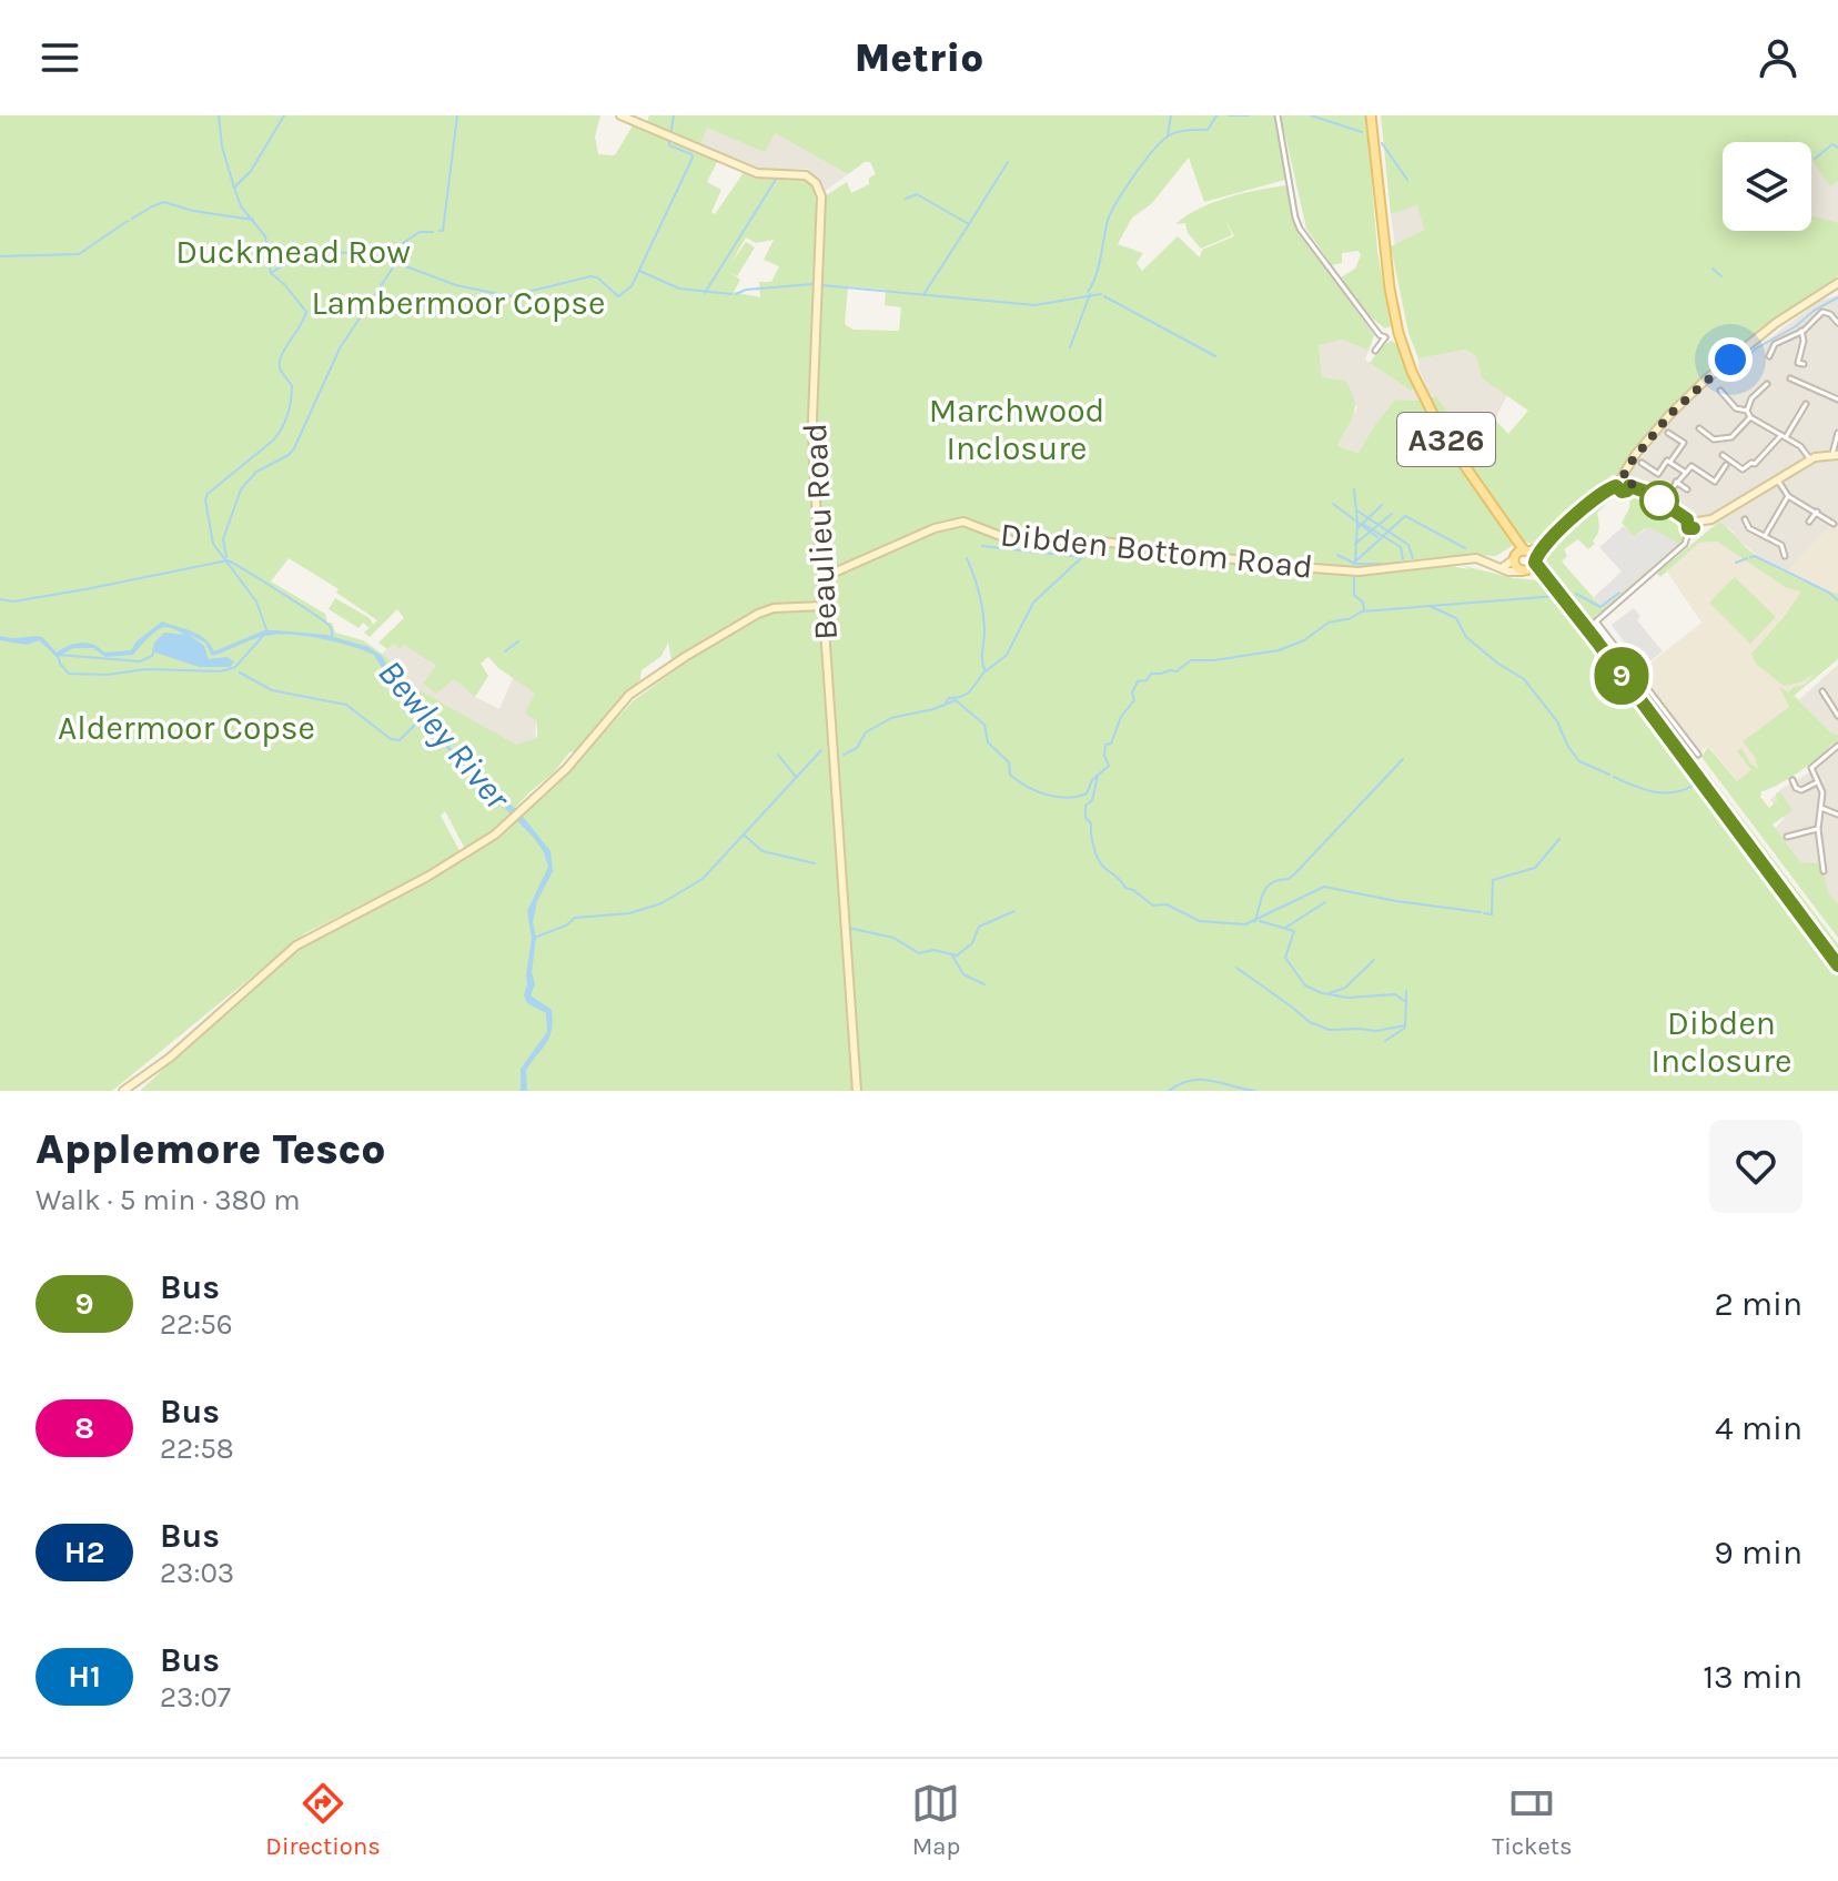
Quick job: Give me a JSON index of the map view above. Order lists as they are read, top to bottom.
{
  "streets": {
    "main road": ["A326"],
    "street": ["Beaulieu Road", "Dibden Bottom Road"]
  },
  "crossings": [
    ["A326", "Dibden Bottom Road"],
    ["Beaulieu Road", "Dibden Bottom Road"]
  ],
  "water": ["Bewley River"],
  "parks": [
    "Duckmead Row",
    "Lambermoor Copse",
    "Marchwood Inclosure",
    "Aldermoor Copse",
    "Dibden Inclosure"
  ],
  "lines": ["bus line 9"],
  "page": {
    "header": "Metrio",
    "on_map": "9",
    "heading": ["Applemore Tesco", "Walk · 5 min · 380 m"],
    "list": [
      {
        "mark": "9",
        "name": "Bus",
        "note": "22:56",
        "value": "2 min"
      },
      {
        "mark": "8",
        "name": "Bus",
        "note": "22:58",
        "value": "4 min"
      },
      {
        "mark": "H2",
        "name": "Bus",
        "note": "23:03",
        "value": "9 min"
      },
      {
        "mark": "H1",
        "name": "Bus",
        "note": "23:07",
        "value": "13 min"
      }
    ],
    "tabs": ["Directions", "Map", "Tickets"]
  }
}
